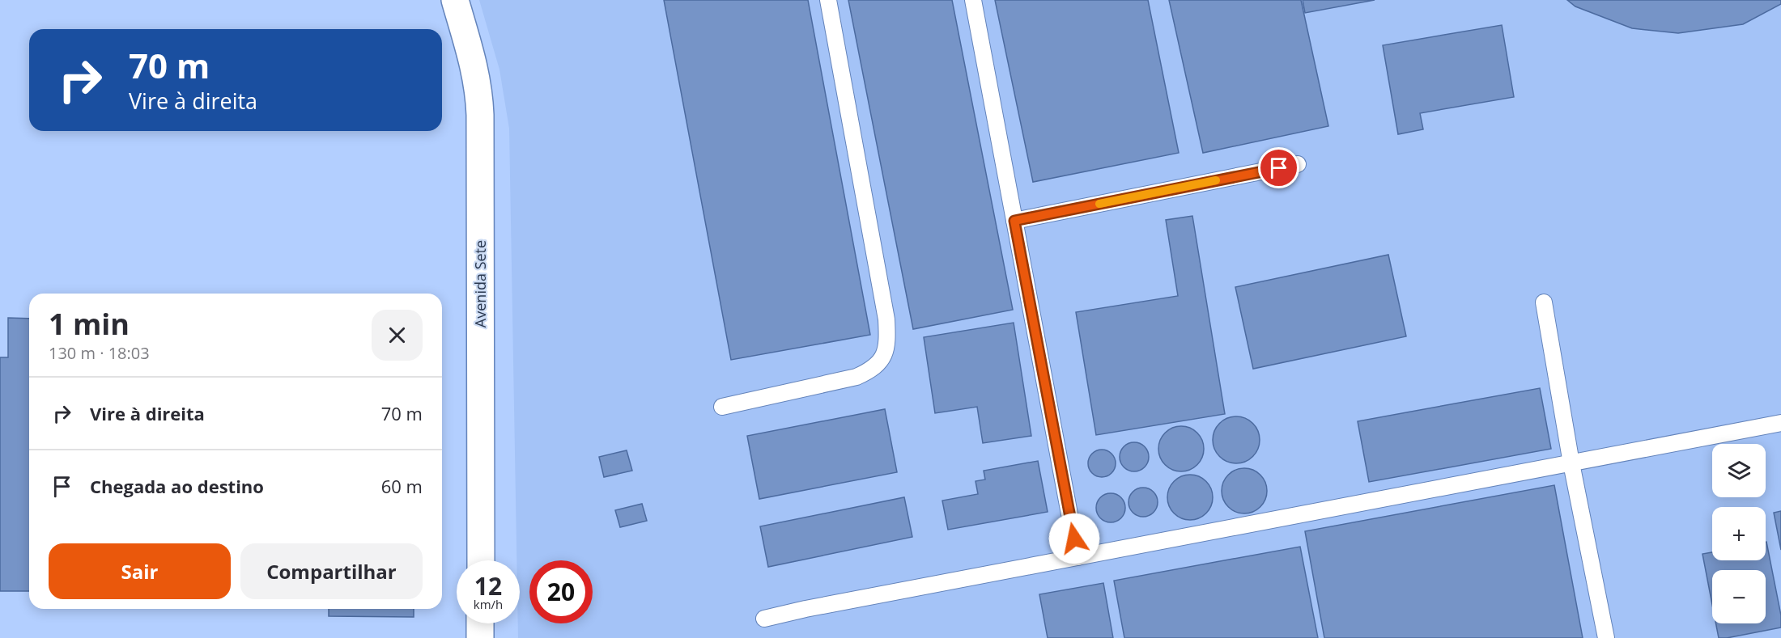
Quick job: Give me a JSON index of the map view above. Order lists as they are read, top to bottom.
{
  "streets": {
    "street": ["Avenida Sete"]
  },
  "page": {
    "turn": ["70 m", "Vire à direita"],
    "heading": ["1 min", "130 m · 18:03"],
    "list": [
      {
        "name": "Vire à direita",
        "value": "70 m"
      },
      {
        "name": "Chegada ao destino",
        "value": "60 m"
      }
    ],
    "map_buttons": ["+", "−"],
    "buttons": ["Sair", "Compartilhar"],
    "speed": "12 km/h",
    "limit": "20"
  }
}
